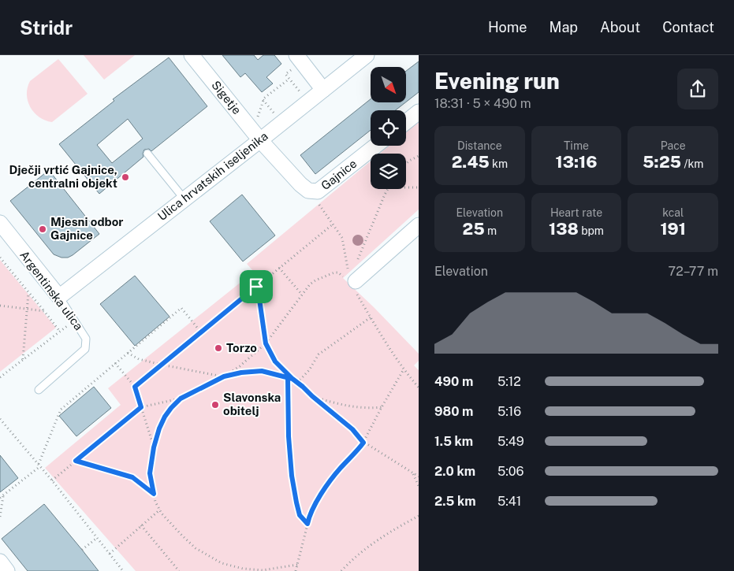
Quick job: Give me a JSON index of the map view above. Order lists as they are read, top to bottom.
{
  "streets": {
    "street": [
      "Sigetje",
      "Gajnice",
      "Ulica hrvatskih iseljenika",
      "Argentinska ulica"
    ]
  },
  "crossings": [
    ["Sigetje", "Gajnice"],
    ["Sigetje", "Ulica hrvatskih iseljenika"],
    ["Gajnice", "Ulica hrvatskih iseljenika"],
    ["Ulica hrvatskih iseljenika", "Argentinska ulica"]
  ],
  "places": [
    "Dječji vrtić Gajnice, centralni objekt",
    "Mjesni odbor Gajnice",
    "Torzo",
    "Slavonska obitelj"
  ],
  "north": "bottom right",
  "page": {
    "header": "Stridr",
    "nav": [
      "Home",
      "Map",
      "About",
      "Contact"
    ],
    "heading": ["Evening run", "18:31 · 5 × 490 m"],
    "stats": [
      ["Distance", "2.45 km"],
      ["Time", "13:16"],
      ["Pace", "5:25 /km"],
      ["Elevation", "25 m"],
      ["Heart rate", "138 bpm"],
      ["kcal", "191"]
    ],
    "chart": ["Elevation", "72–77 m"],
    "list": [
      {
        "name": "490 m",
        "note": "5:12"
      },
      {
        "name": "980 m",
        "note": "5:16"
      },
      {
        "name": "1.5 km",
        "note": "5:49"
      },
      {
        "name": "2.0 km",
        "note": "5:06"
      },
      {
        "name": "2.5 km",
        "note": "5:41"
      }
    ]
  }
}
